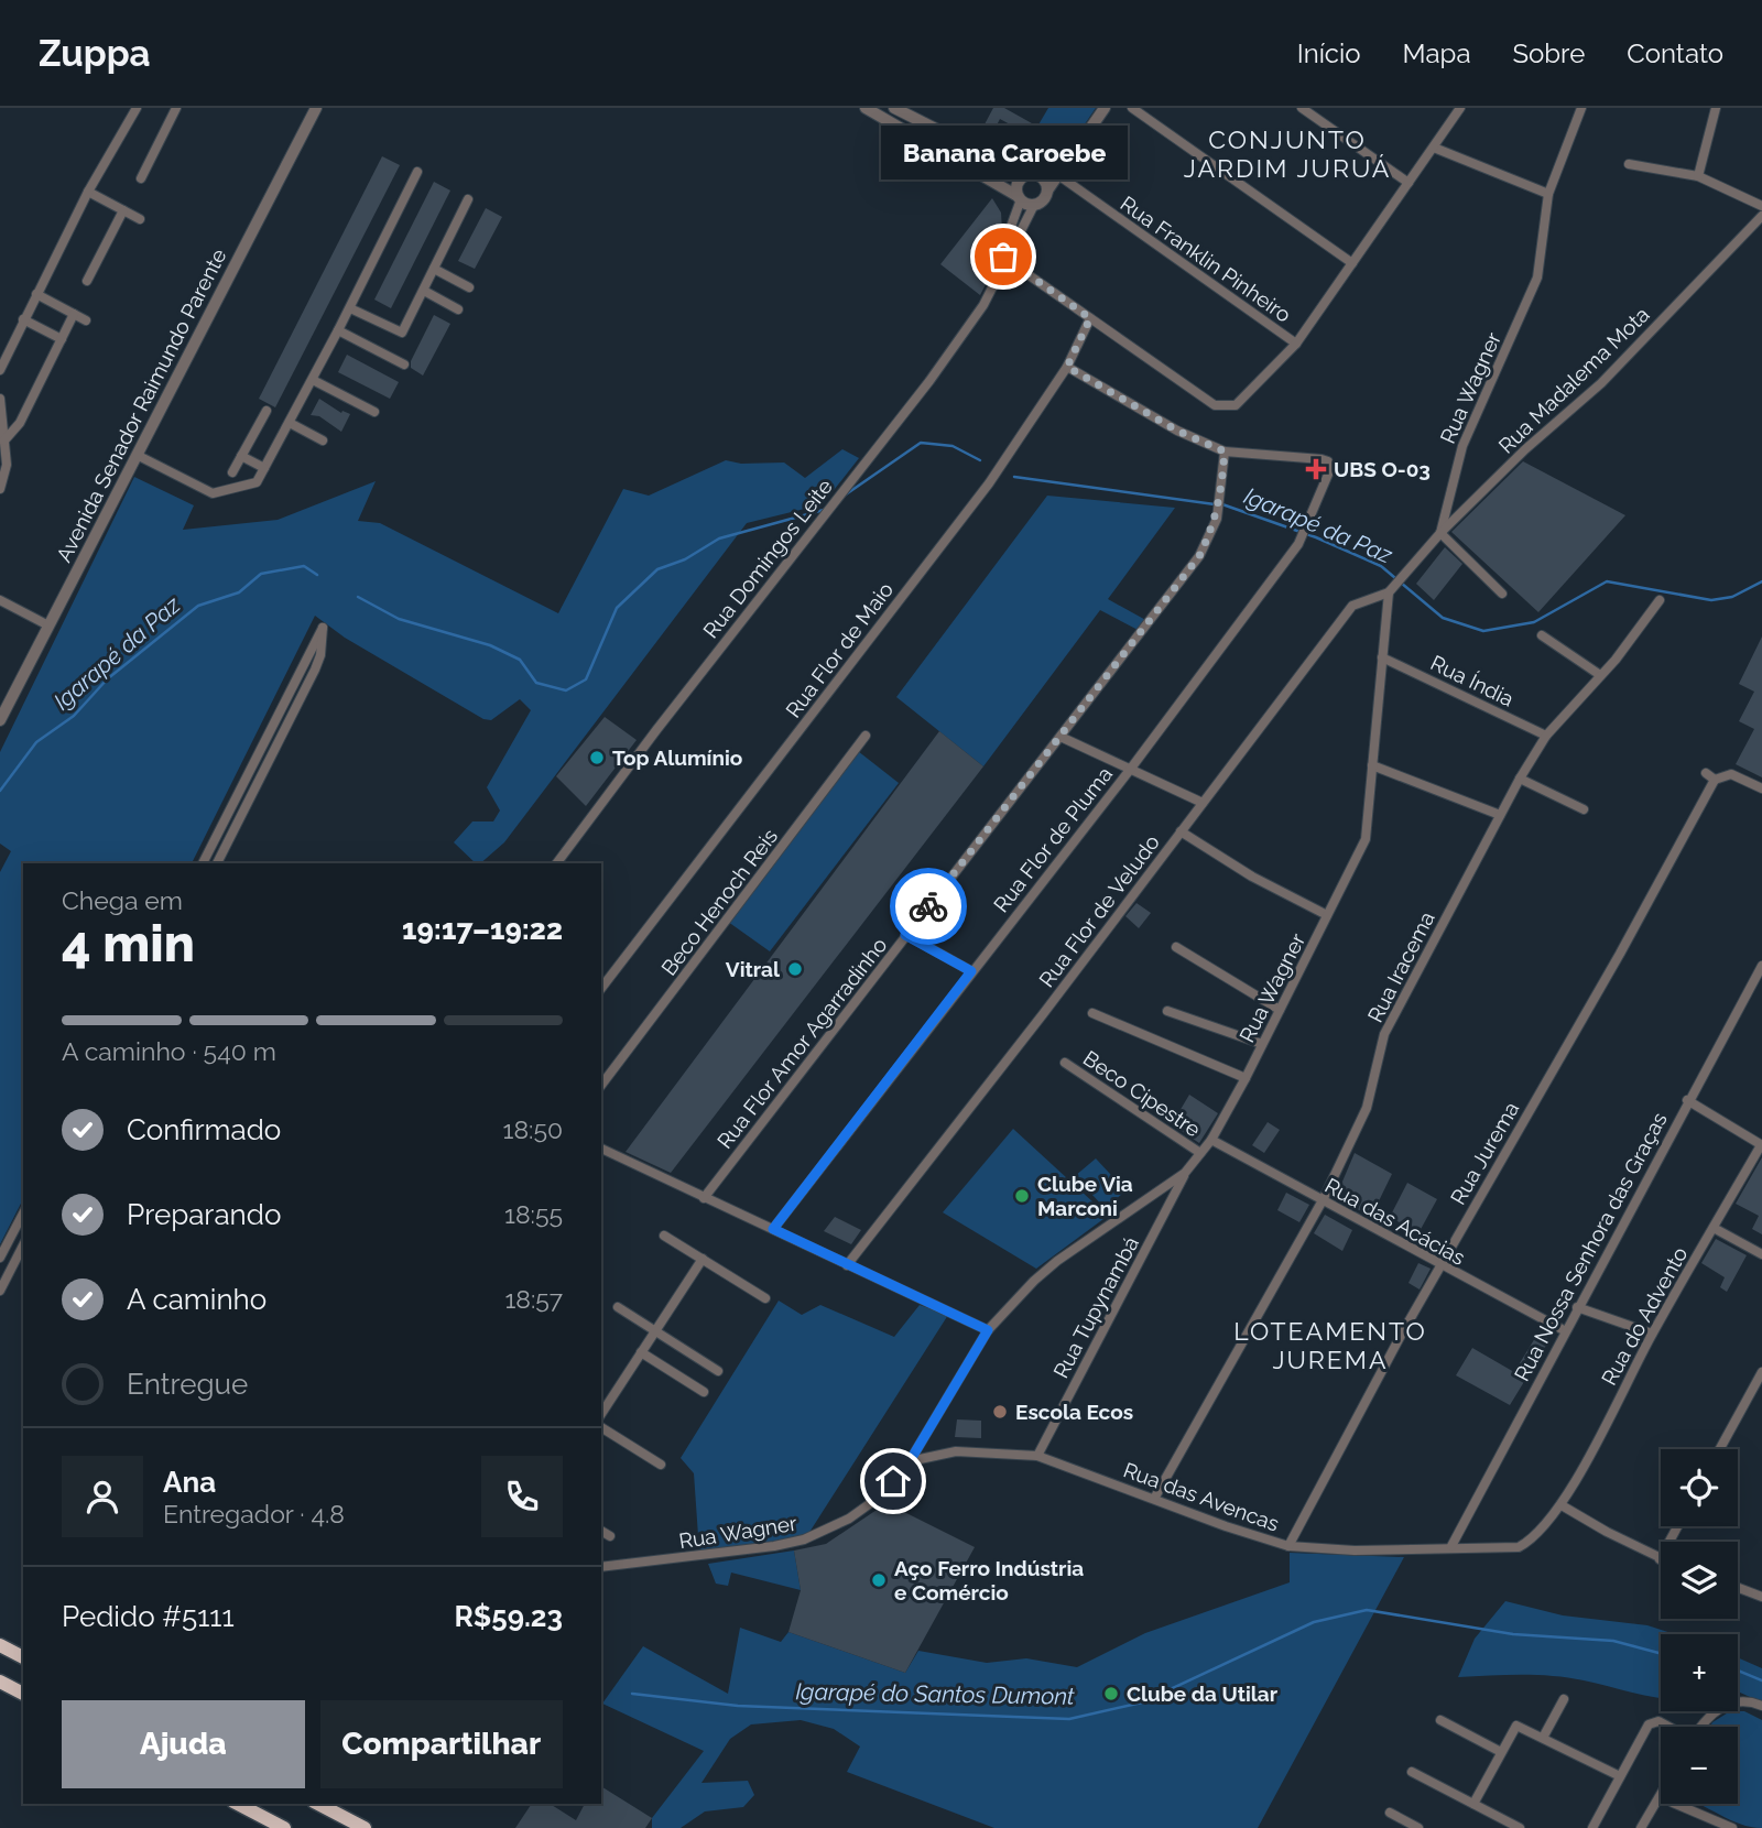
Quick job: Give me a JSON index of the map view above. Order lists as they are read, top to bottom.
{
  "streets": {
    "street": [
      "Rua Franklin Pinheiro",
      "Rua Madalema Mota",
      "Rua Wagner",
      "Avenida Senador Raimundo Parente",
      "Rua Domingos Leite",
      "Rua Flor de Maio",
      "Rua Índia",
      "Rua Flor de Pluma",
      "Beco Henoch Reis",
      "Rua Flor de Veludo",
      "Rua Iracema",
      "Rua Flor Amor Agarradinho",
      "Beco Cipestre",
      "Rua Jurema",
      "Rua das Acácias",
      "Rua Nossa Senhora das Graças",
      "Rua Tupynambá",
      "Rua do Advento",
      "Rua das Avencas"
    ]
  },
  "crossings": [
    ["Rua Madalema Mota", "Rua Wagner"],
    ["Rua Wagner", "Rua Índia"],
    ["Rua Wagner", "Rua Flor de Veludo"],
    ["Rua Wagner", "Beco Cipestre"],
    ["Rua Wagner", "Rua das Acácias"],
    ["Rua Wagner", "Rua Tupynambá"],
    ["Rua Wagner", "Rua das Avencas"],
    ["Rua Índia", "Rua Iracema"],
    ["Rua Flor de Pluma", "Rua Flor Amor Agarradinho"],
    ["Rua Iracema", "Rua das Acácias"],
    ["Rua Iracema", "Rua das Avencas"],
    ["Rua Jurema", "Rua das Acácias"],
    ["Rua Jurema", "Rua das Avencas"],
    ["Rua das Acácias", "Rua Nossa Senhora das Graças"],
    ["Rua Nossa Senhora das Graças", "Rua das Avencas"],
    ["Rua Tupynambá", "Rua das Avencas"],
    ["Rua do Advento", "Rua das Avencas"]
  ],
  "districts": ["CONJUNTO JARDIM JURUÁ", "LOTEAMENTO JUREMA"],
  "water": ["Igarapé da Paz", "Igarapé do Santos Dumont"],
  "places": {
    "other": [
      "Banana Caroebe",
      "Top Alumínio",
      "Vitral",
      "Clube Via Marconi",
      "Escola Ecos",
      "Aço Ferro Indústria e Comércio",
      "Clube da Utilar"
    ],
    "health": ["UBS O-03"]
  },
  "page": {
    "header": "Zuppa",
    "nav": [
      "Início",
      "Mapa",
      "Sobre",
      "Contato"
    ],
    "bubble": "Banana Caroebe",
    "heading": ["4 min", "Chega em", "19:17–19:22"],
    "panel": [
      "Ana",
      "Entregador · 4.8",
      "Pedido #5111",
      "R$59.23"
    ],
    "bar": "A caminho · 540 m",
    "list": [
      ["Confirmado", "18:50"],
      ["Preparando", "18:55"],
      ["A caminho", "18:57"],
      "Entregue"
    ],
    "map_buttons": ["+", "−"],
    "buttons": ["Ajuda", "Compartilhar"]
  }
}
